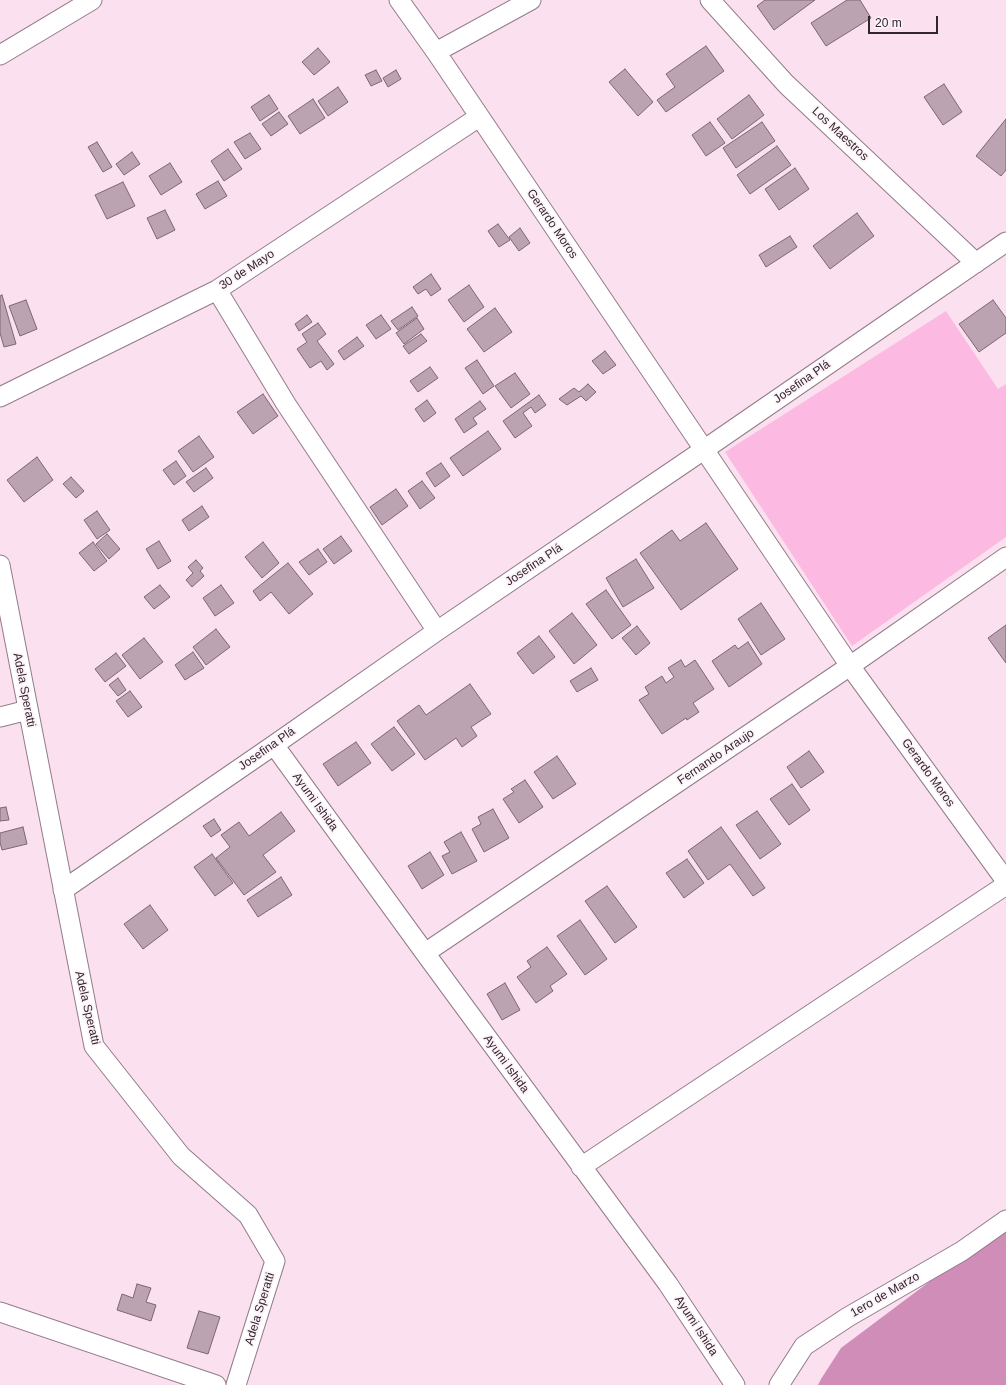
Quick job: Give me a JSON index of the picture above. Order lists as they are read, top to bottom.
{
  "streets": {
    "street": [
      "Los Maestros",
      "Gerardo Moros",
      "30 de Mayo",
      "Josefina Plá",
      "Adela Speratti",
      "Fernando Araujo",
      "Ayumi Ishida",
      "1ero de Marzo"
    ]
  },
  "crossings": [
    ["Los Maestros", "Josefina Plá"],
    ["Gerardo Moros", "30 de Mayo"],
    ["Gerardo Moros", "Josefina Plá"],
    ["Gerardo Moros", "Fernando Araujo"],
    ["Josefina Plá", "Adela Speratti"],
    ["Josefina Plá", "Ayumi Ishida"],
    ["Fernando Araujo", "Ayumi Ishida"]
  ],
  "scale_bar": "20 m"
}
